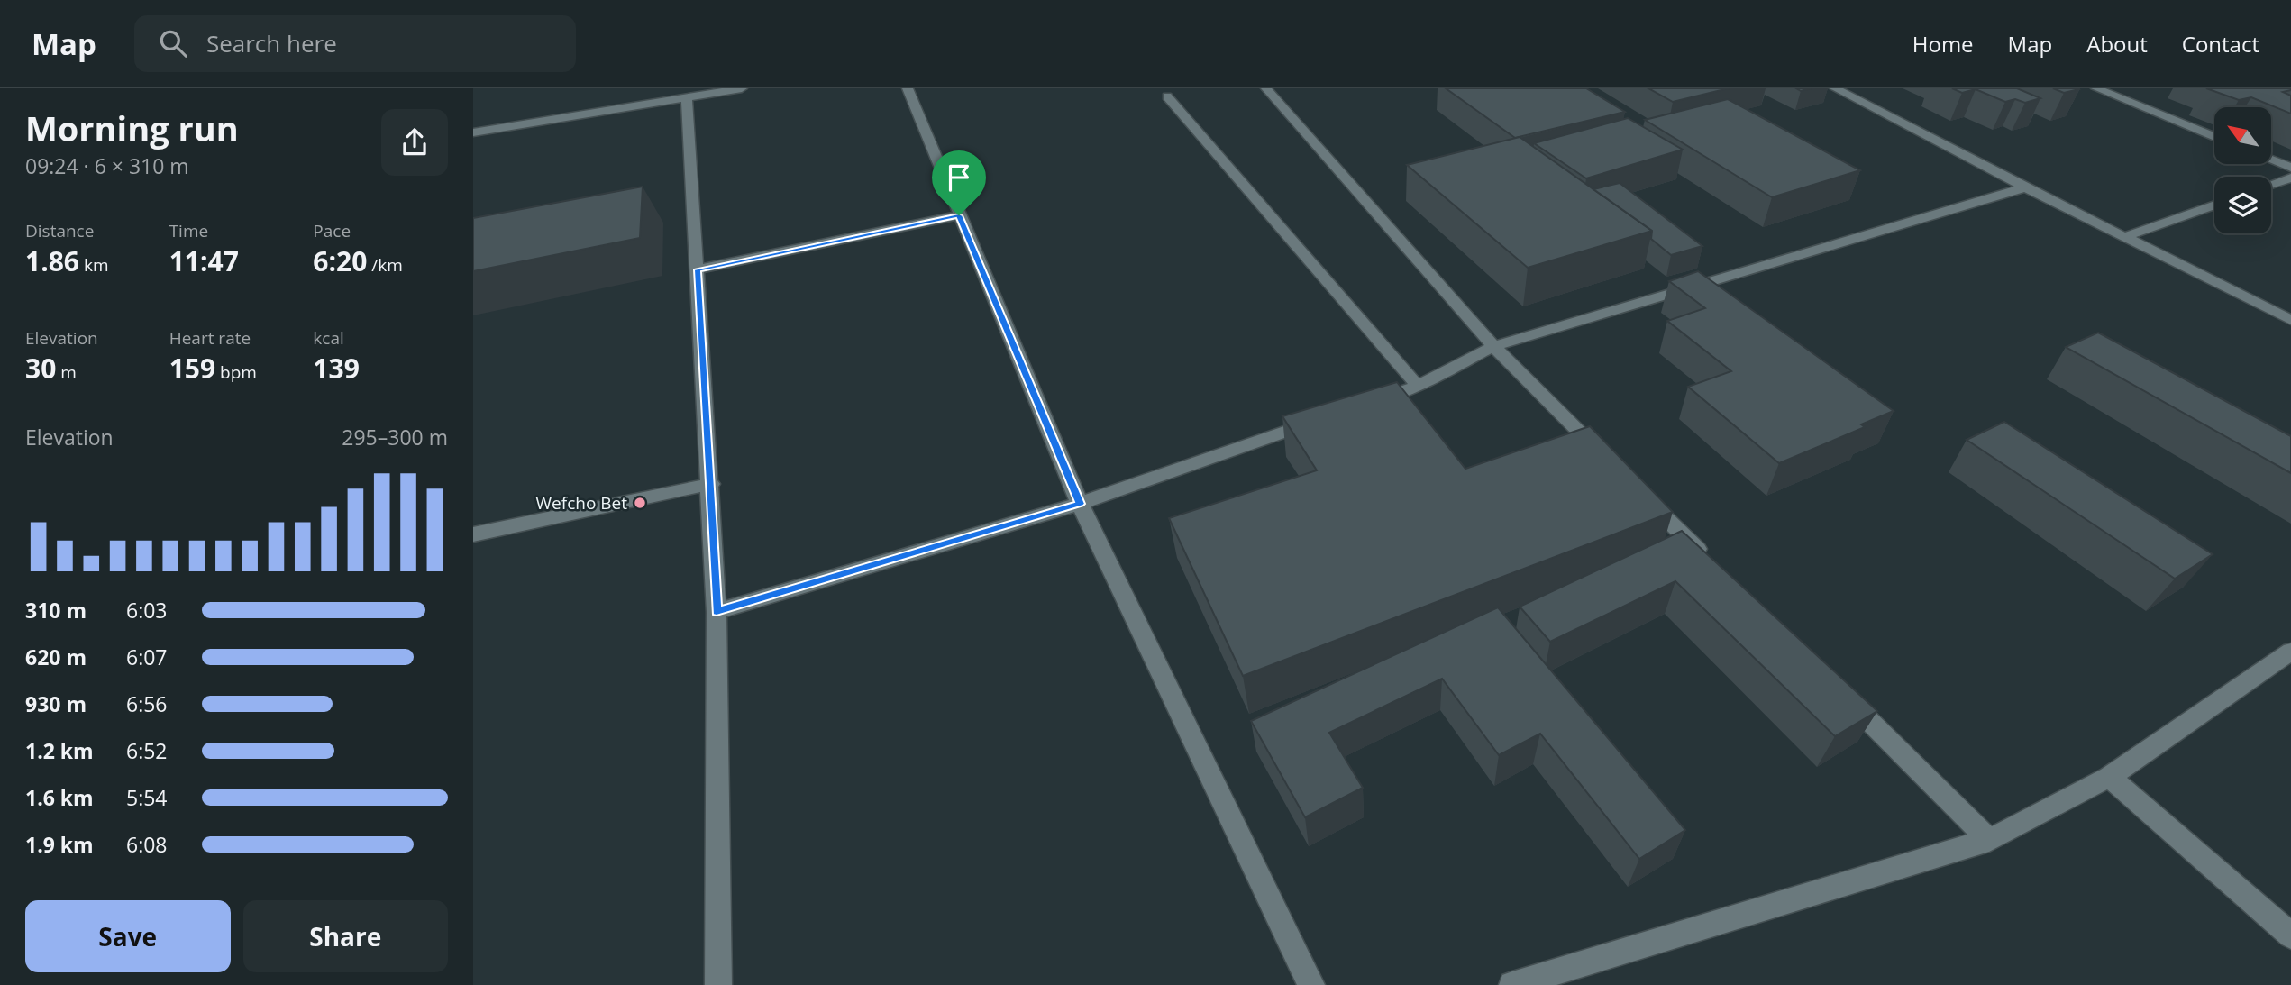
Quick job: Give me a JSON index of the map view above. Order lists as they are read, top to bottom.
{
  "places": ["Wefcho Bet"],
  "north": "top left",
  "page": {
    "header": "Map",
    "search": "Search here",
    "nav": [
      "Home",
      "Map",
      "About",
      "Contact"
    ],
    "heading": ["Morning run", "09:24 · 6 × 310 m"],
    "stats": [
      ["Distance", "1.86 km"],
      ["Time", "11:47"],
      ["Pace", "6:20 /km"],
      ["Elevation", "30 m"],
      ["Heart rate", "159 bpm"],
      ["kcal", "139"]
    ],
    "chart": ["Elevation", "295–300 m"],
    "list": [
      {
        "name": "310 m",
        "note": "6:03"
      },
      {
        "name": "620 m",
        "note": "6:07"
      },
      {
        "name": "930 m",
        "note": "6:56"
      },
      {
        "name": "1.2 km",
        "note": "6:52"
      },
      {
        "name": "1.6 km",
        "note": "5:54"
      },
      {
        "name": "1.9 km",
        "note": "6:08"
      }
    ],
    "buttons": ["Save", "Share"]
  }
}
